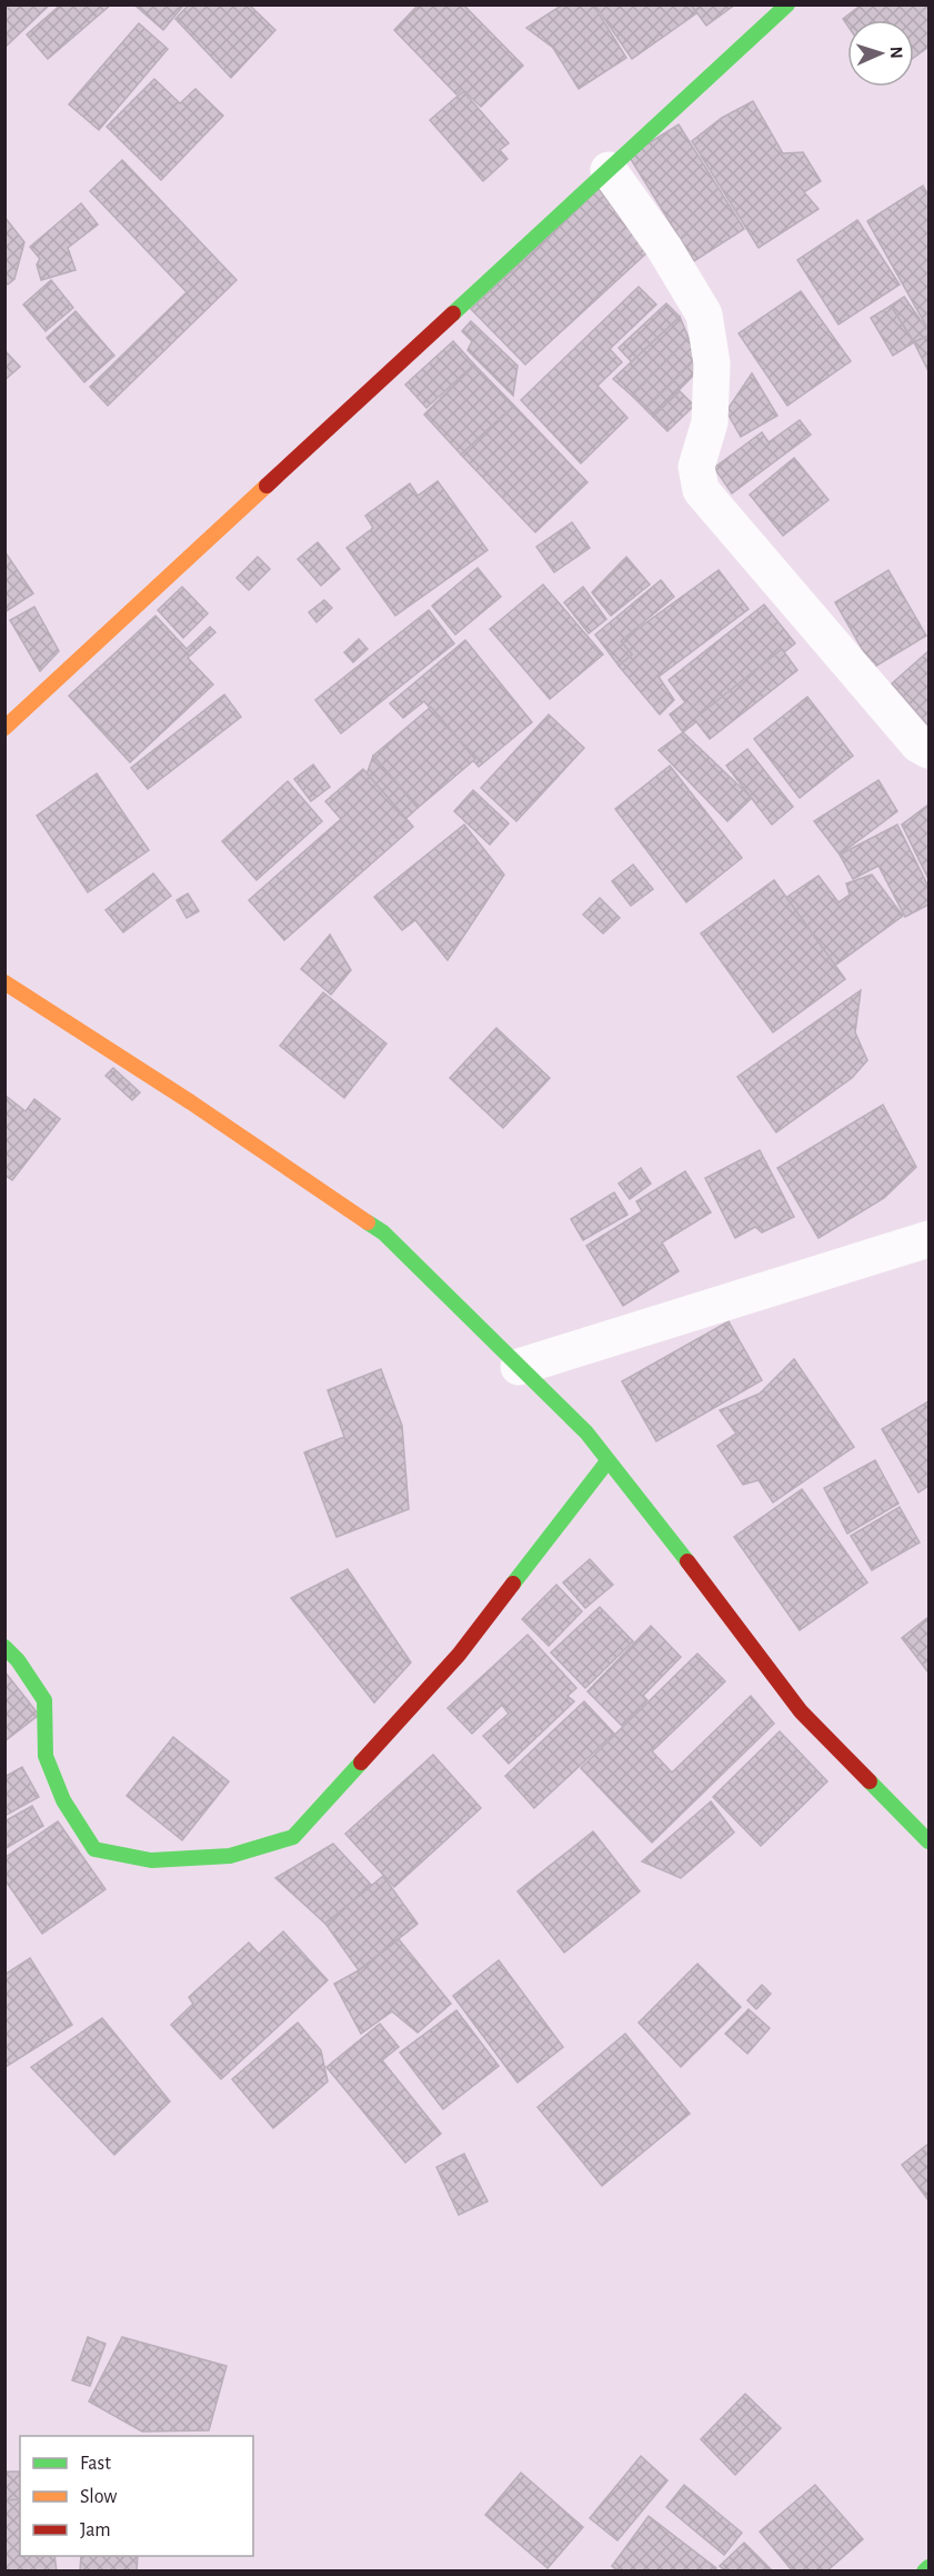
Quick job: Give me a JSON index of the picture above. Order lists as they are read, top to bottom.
{
  "legend": ["Fast", "Slow", "Jam"],
  "north": "right"
}
